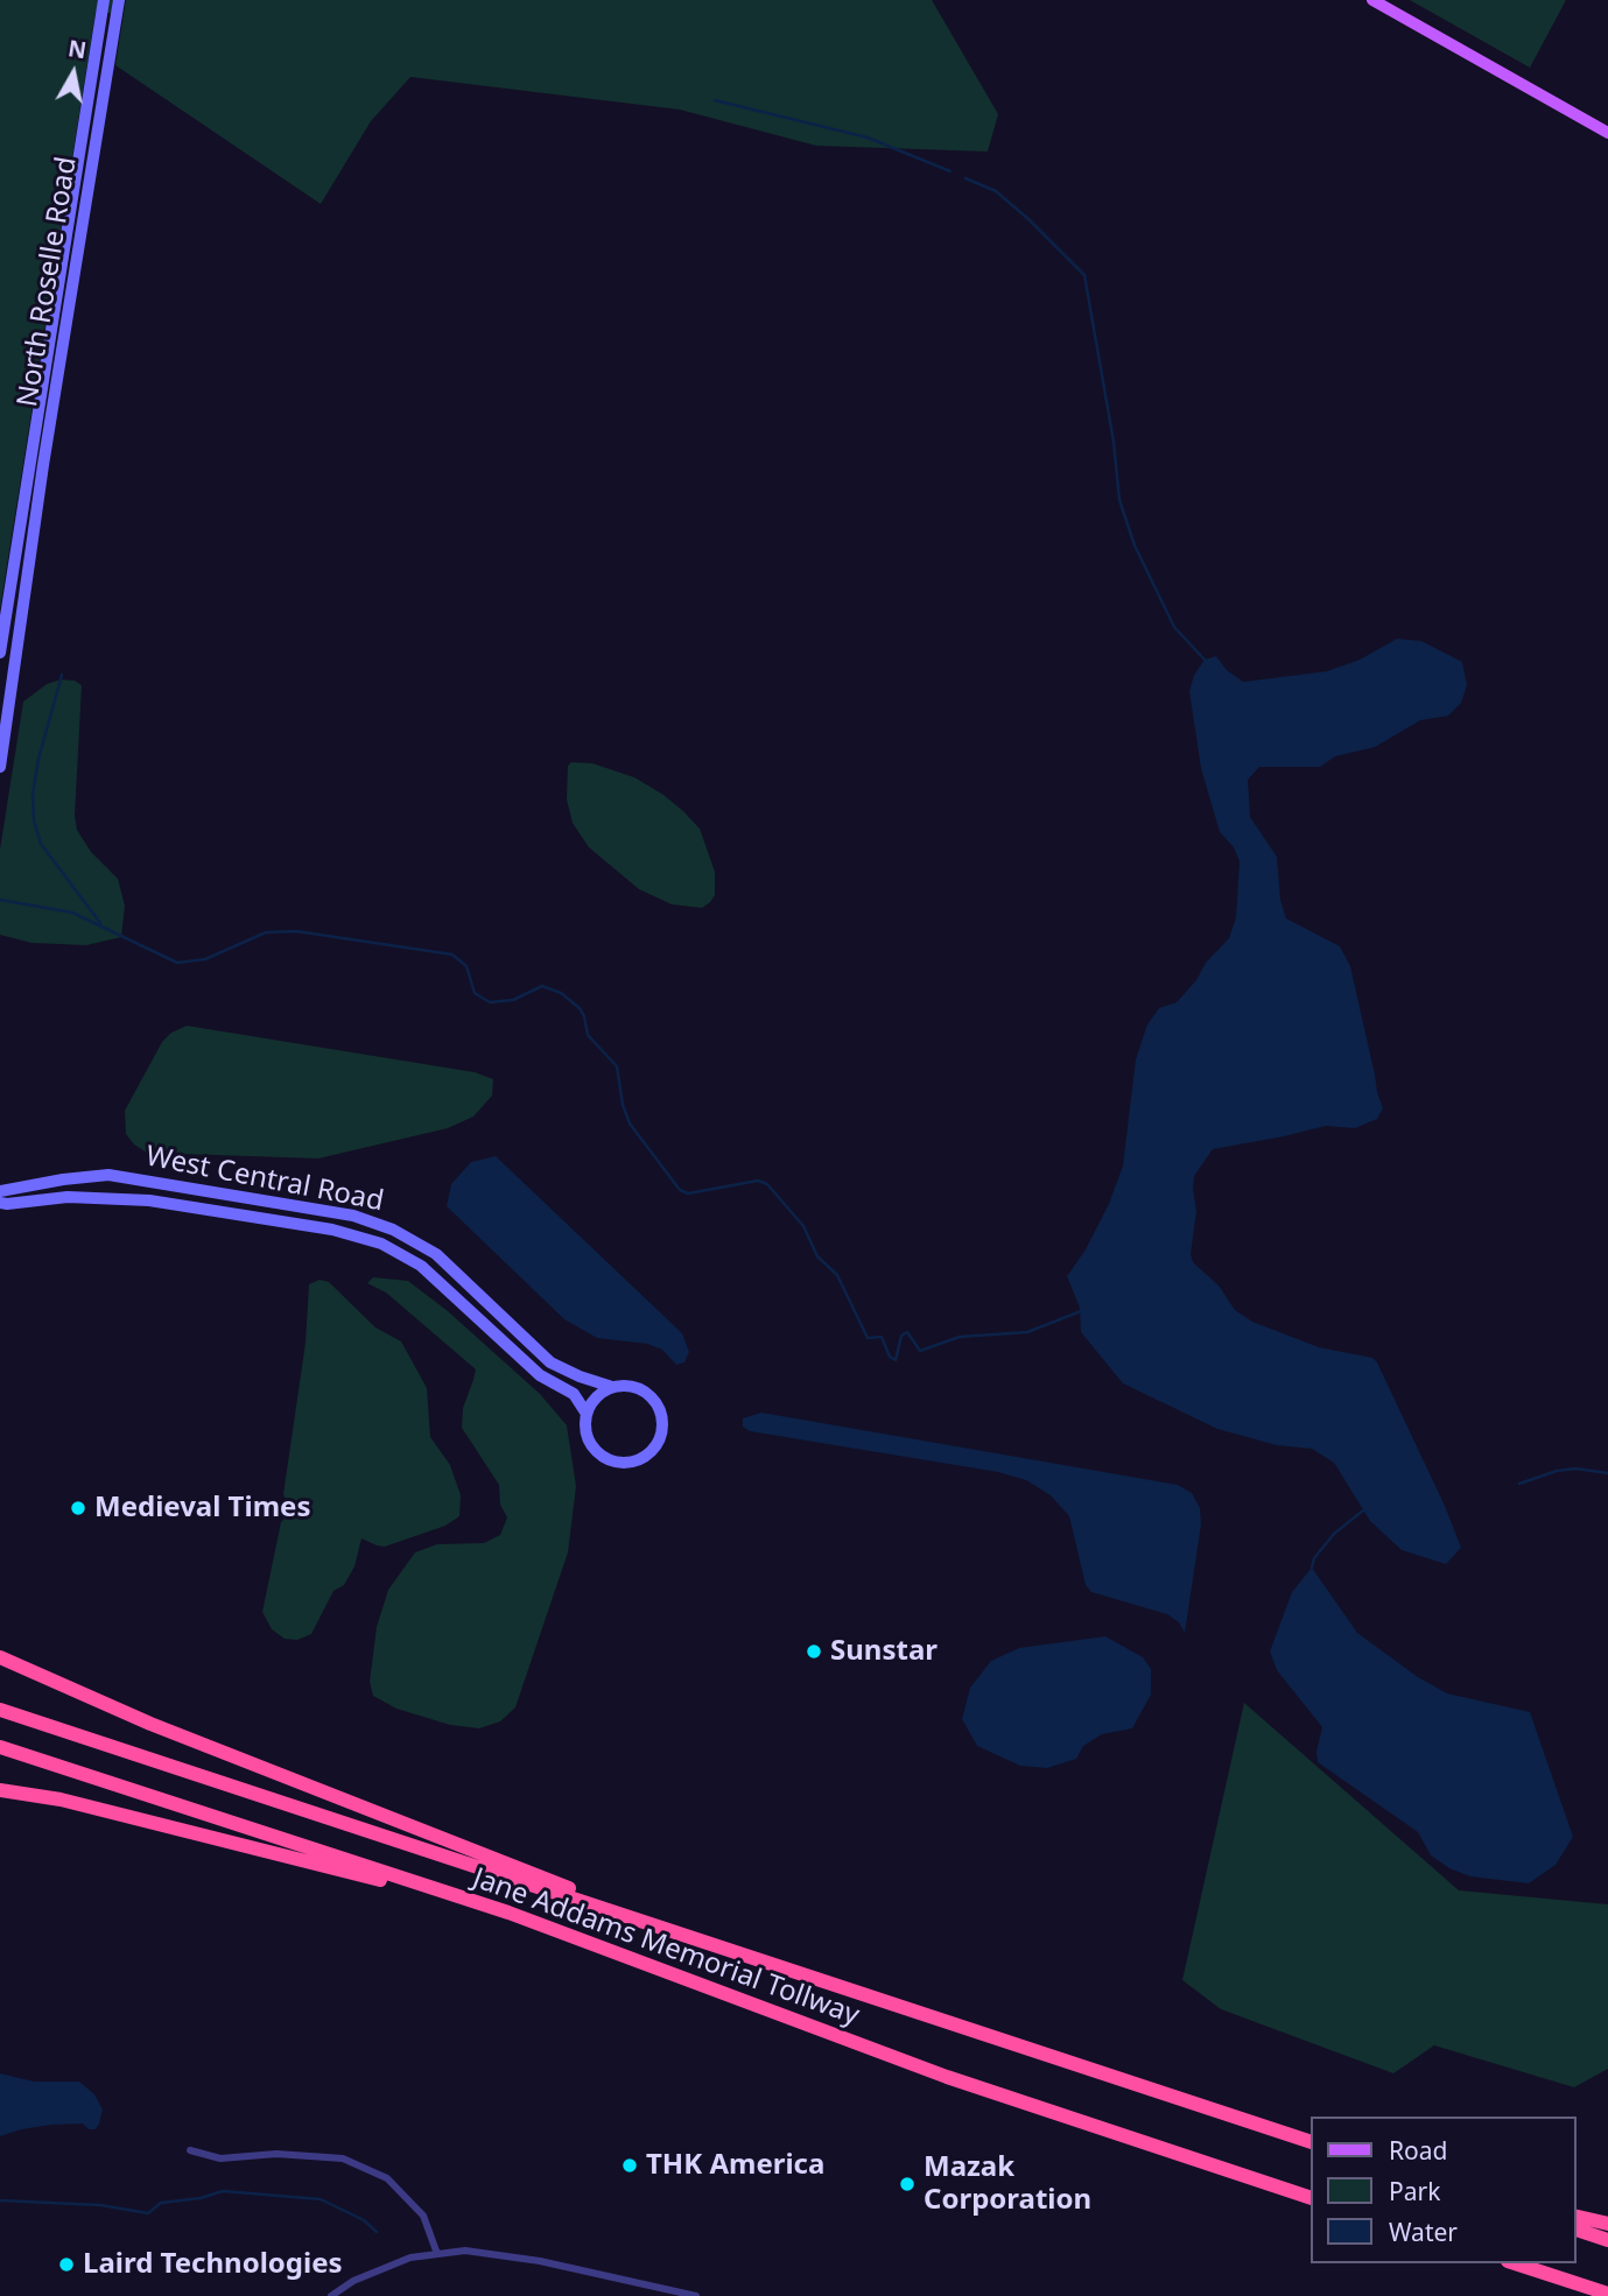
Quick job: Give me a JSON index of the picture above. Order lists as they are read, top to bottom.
{
  "streets": {
    "highway": ["Jane Addams Memorial Tollway"],
    "street": ["North Roselle Road", "West Central Road"]
  },
  "places": [
    "Medieval Times",
    "Sunstar",
    "THK America",
    "Mazak Corporation",
    "Laird Technologies"
  ],
  "legend": ["Road", "Park", "Water"],
  "north": "top"
}
